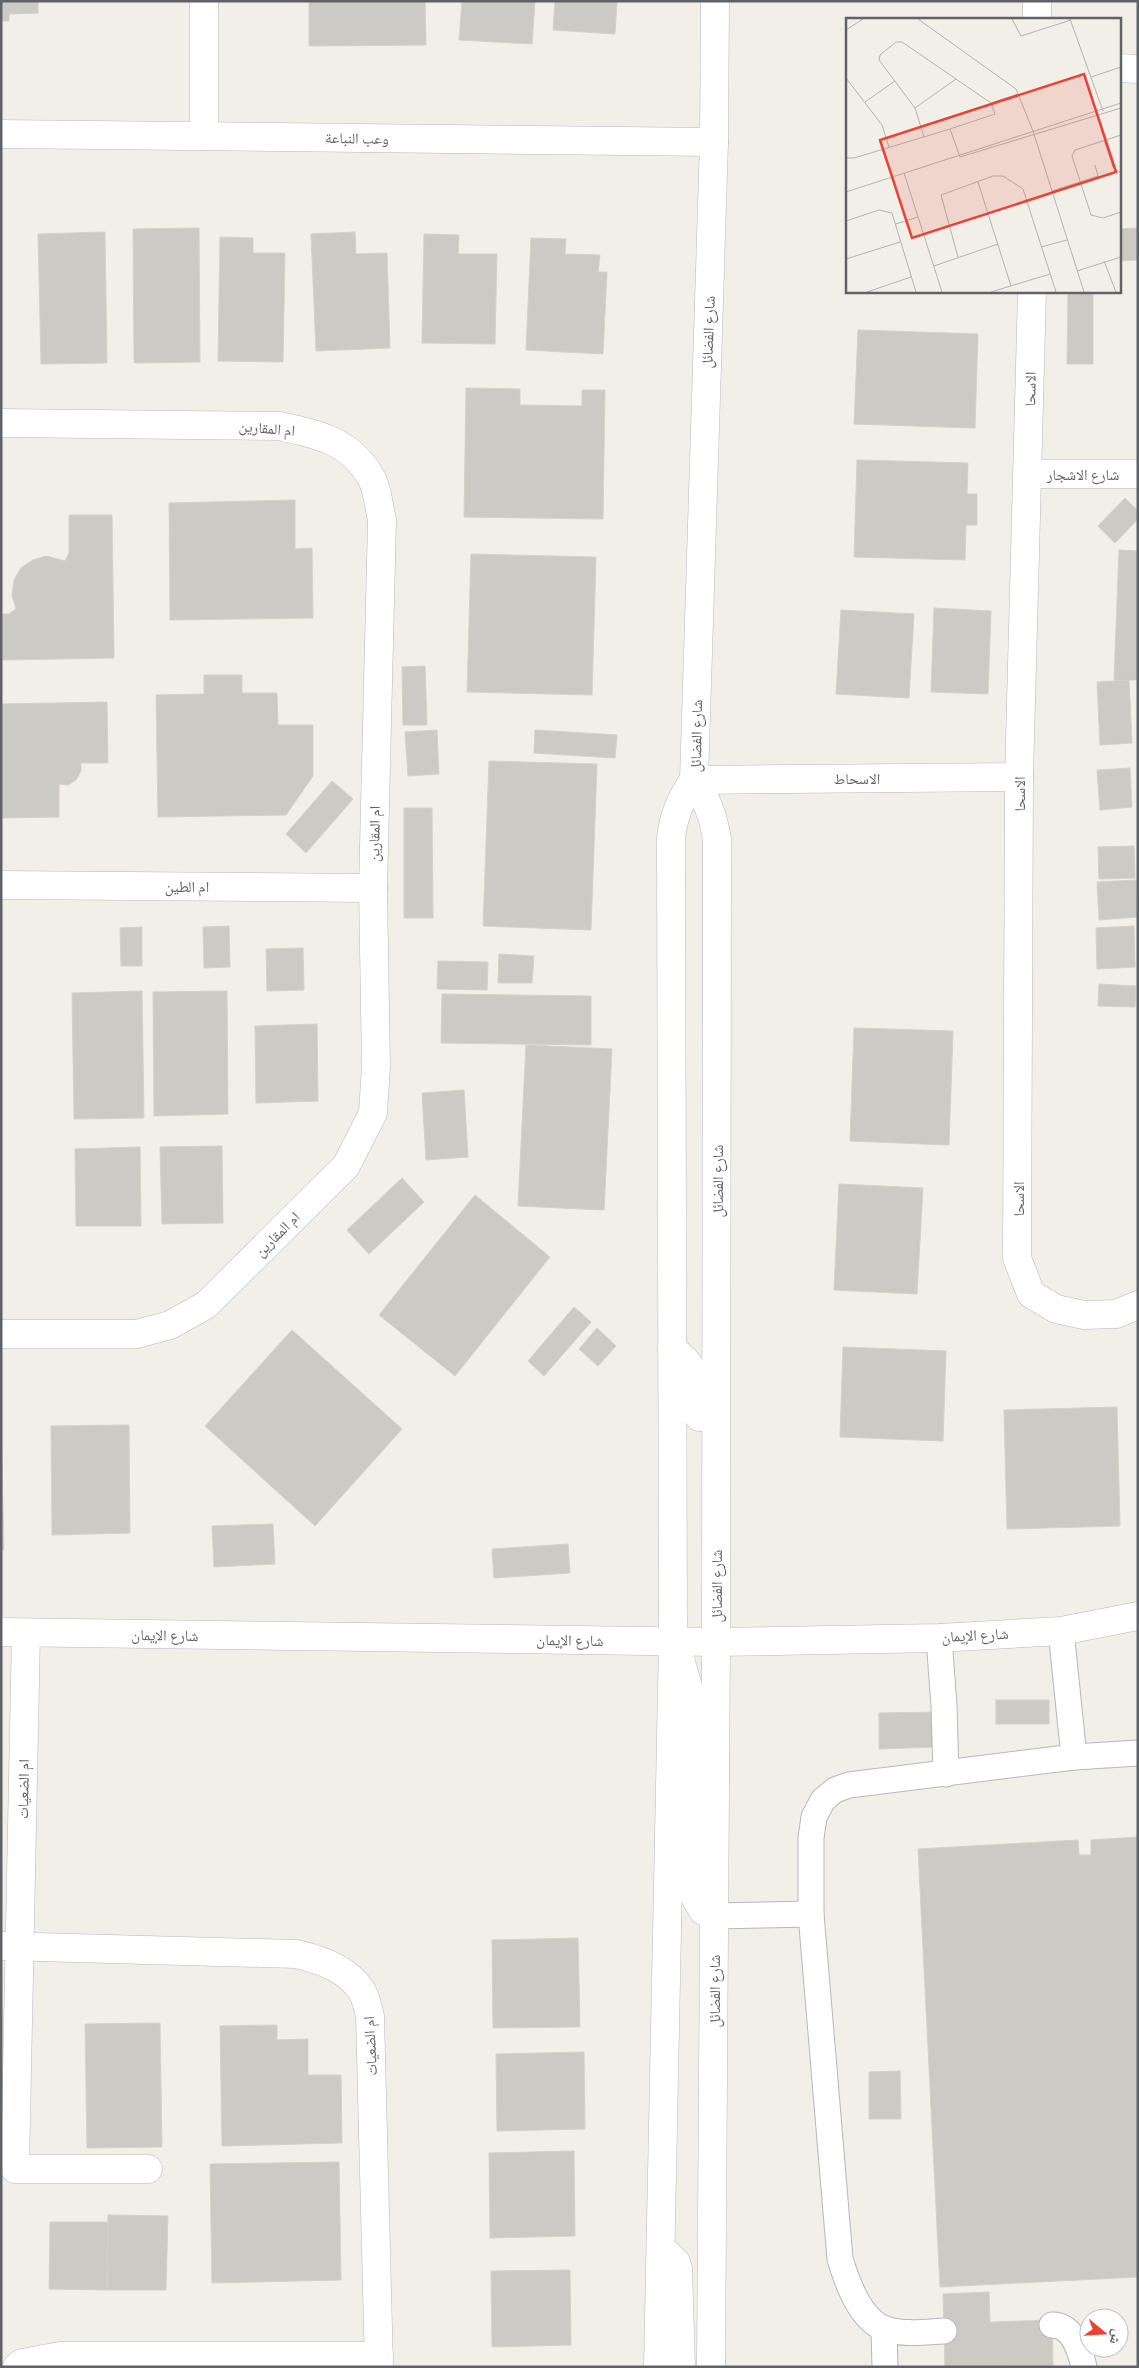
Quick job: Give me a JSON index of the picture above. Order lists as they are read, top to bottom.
{
  "streets": {
    "street": [
      "وعب النباعة",
      "شارع الفضائل",
      "الاسحا",
      "ام المقارين",
      "شارع الاشجار",
      "الاسحاط",
      "ام الطين",
      "شارع الإيمان",
      "ام الضعيات"
    ]
  },
  "crossings": [
    ["وعب النباعة", "شارع الفضائل"],
    ["شارع الفضائل", "الاسحاط"],
    ["شارع الفضائل", "شارع الإيمان"],
    ["الاسحا", "شارع الاشجار"],
    ["الاسحا", "الاسحاط"],
    ["ام المقارين", "ام الطين"],
    ["شارع الإيمان", "ام الضعيات"]
  ],
  "north": "right"
}
